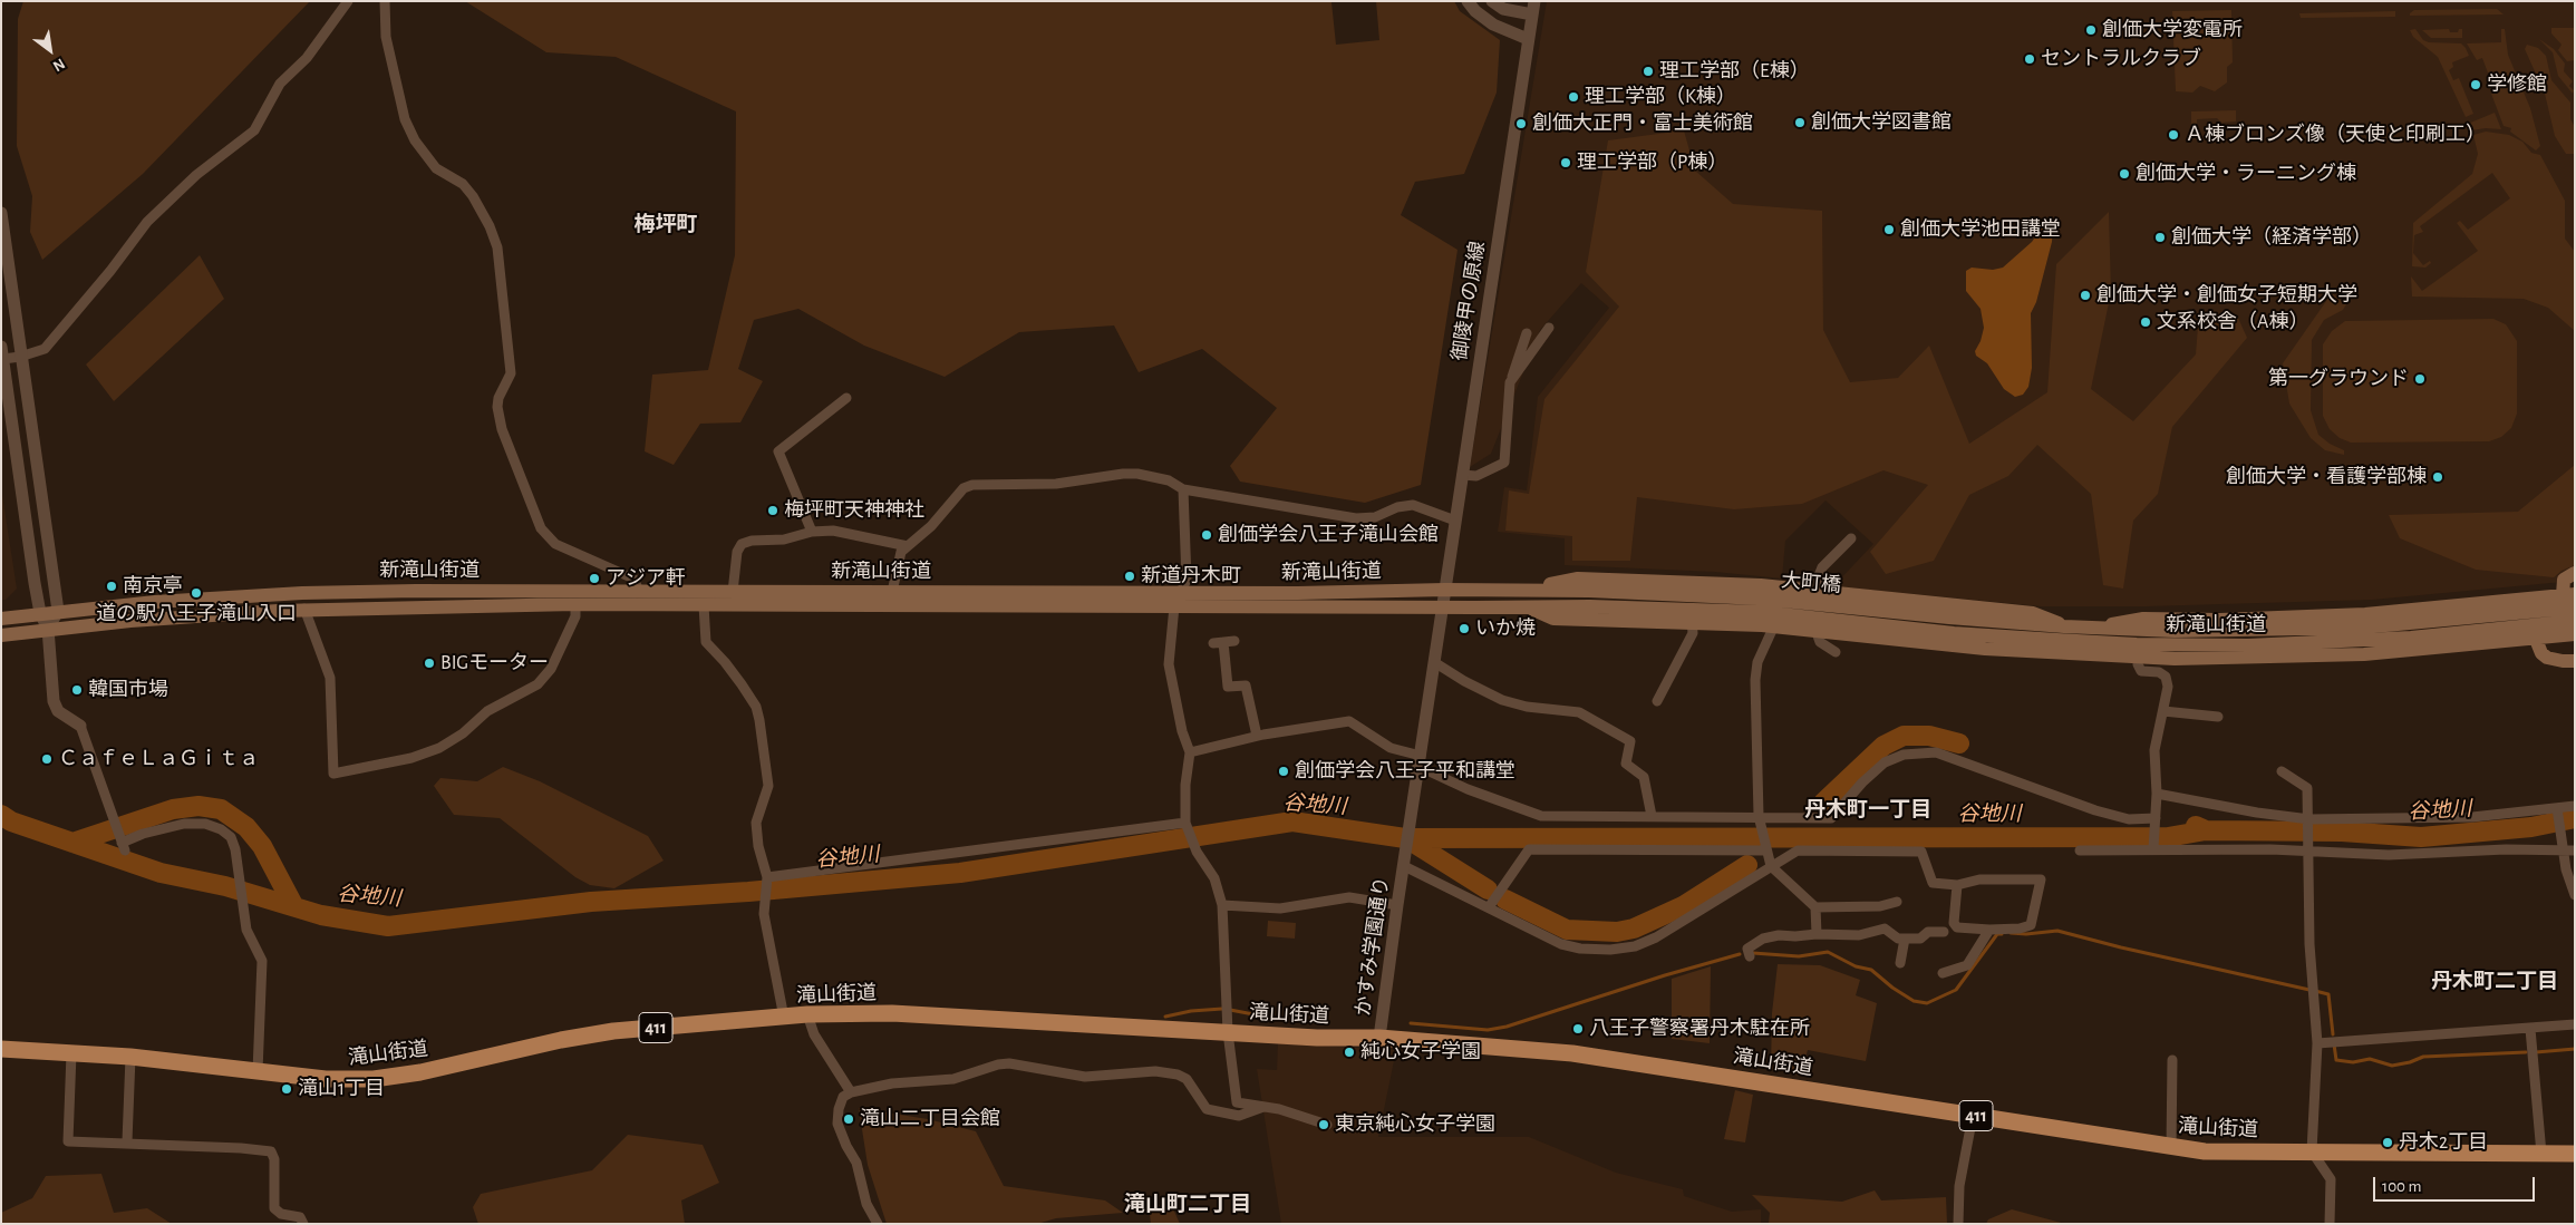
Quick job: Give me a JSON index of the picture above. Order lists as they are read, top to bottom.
{
  "streets": {
    "highway": ["滝山街道", "411"],
    "main road": ["新滝山街道", "大町橋"],
    "street": ["御陵甲の原線", "かすみ学園通り"]
  },
  "crossings": [
    ["御陵甲の原線", "新滝山街道"],
    ["新滝山街道", "大町橋"],
    ["かすみ学園通り", "滝山街道"]
  ],
  "districts": [
    "梅坪町",
    "丹木町一丁目",
    "丹木町二丁目",
    "滝山町二丁目"
  ],
  "water": ["谷地川"],
  "places": [
    "創価大学変電所",
    "セントラルクラブ",
    "理工学部（E棟）",
    "学修館",
    "理工学部（K棟）",
    "創価大学図書館",
    "創価大正門・富士美術館",
    "Ａ棟ブロンズ像（天使と印刷工）",
    "理工学部（P棟）",
    "創価大学・ラーニング棟",
    "創価大学池田講堂",
    "創価大学（経済学部）",
    "創価大学・創価女子短期大学",
    "文系校舎（A棟）",
    "第一グラウンド",
    "創価大学・看護学部棟",
    "梅坪町天神神社",
    "創価学会八王子滝山会館",
    "新道丹木町",
    "アジア軒",
    "南京亭",
    "道の駅八王子滝山入口",
    "いか焼",
    "BIGモーター",
    "韓国市場",
    "ＣａｆｅＬａＧｉｔａ",
    "創価学会八王子平和講堂",
    "八王子警察署丹木駐在所",
    "純心女子学園",
    "滝山1丁目",
    "滝山二丁目会館",
    "東京純心女子学園",
    "丹木2丁目"
  ],
  "scale_bar": "100 m",
  "north": "bottom right"
}
